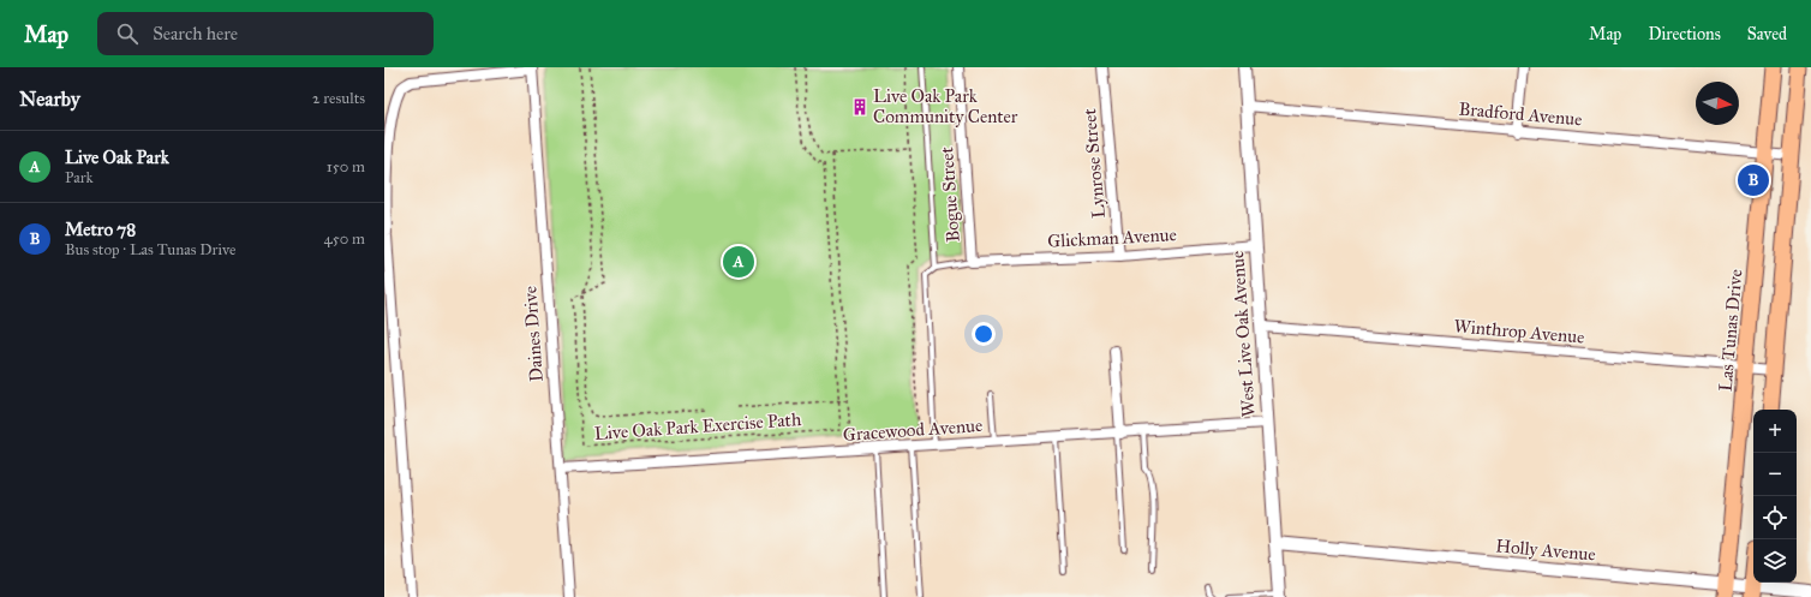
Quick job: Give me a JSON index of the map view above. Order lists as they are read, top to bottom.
{
  "streets": {
    "main road": ["Las Tunas Drive"],
    "street": [
      "Bradford Avenue",
      "Lynrose Street",
      "Bogue Street",
      "Glickman Avenue",
      "Winthrop Avenue",
      "Daines Drive",
      "West Live Oak Avenue",
      "Gracewood Avenue",
      "Holly Avenue"
    ],
    "path": ["Live Oak Park Exercise Path"]
  },
  "crossings": [
    ["Bradford Avenue", "Las Tunas Drive"],
    ["Bradford Avenue", "West Live Oak Avenue"],
    ["Lynrose Street", "Glickman Avenue"],
    ["Bogue Street", "Glickman Avenue"],
    ["Glickman Avenue", "West Live Oak Avenue"],
    ["Las Tunas Drive", "Winthrop Avenue"],
    ["Las Tunas Drive", "Holly Avenue"],
    ["Winthrop Avenue", "West Live Oak Avenue"],
    ["Daines Drive", "Gracewood Avenue"],
    ["West Live Oak Avenue", "Gracewood Avenue"],
    ["West Live Oak Avenue", "Holly Avenue"]
  ],
  "places": {
    "building": ["Live Oak Park Community Center"]
  },
  "north": "right",
  "page": {
    "header": "Map",
    "search": "Search here",
    "nav": ["Map", "Directions", "Saved"],
    "heading": ["Nearby", "2 results"],
    "list": [
      {
        "mark": "A",
        "name": "Live Oak Park",
        "note": "Park",
        "value": "150 m"
      },
      {
        "mark": "B",
        "name": "Metro 78",
        "note": "Bus stop · Las Tunas Drive",
        "value": "450 m"
      }
    ],
    "pins": ["B", "A"],
    "map_buttons": ["+", "−"]
  }
}
